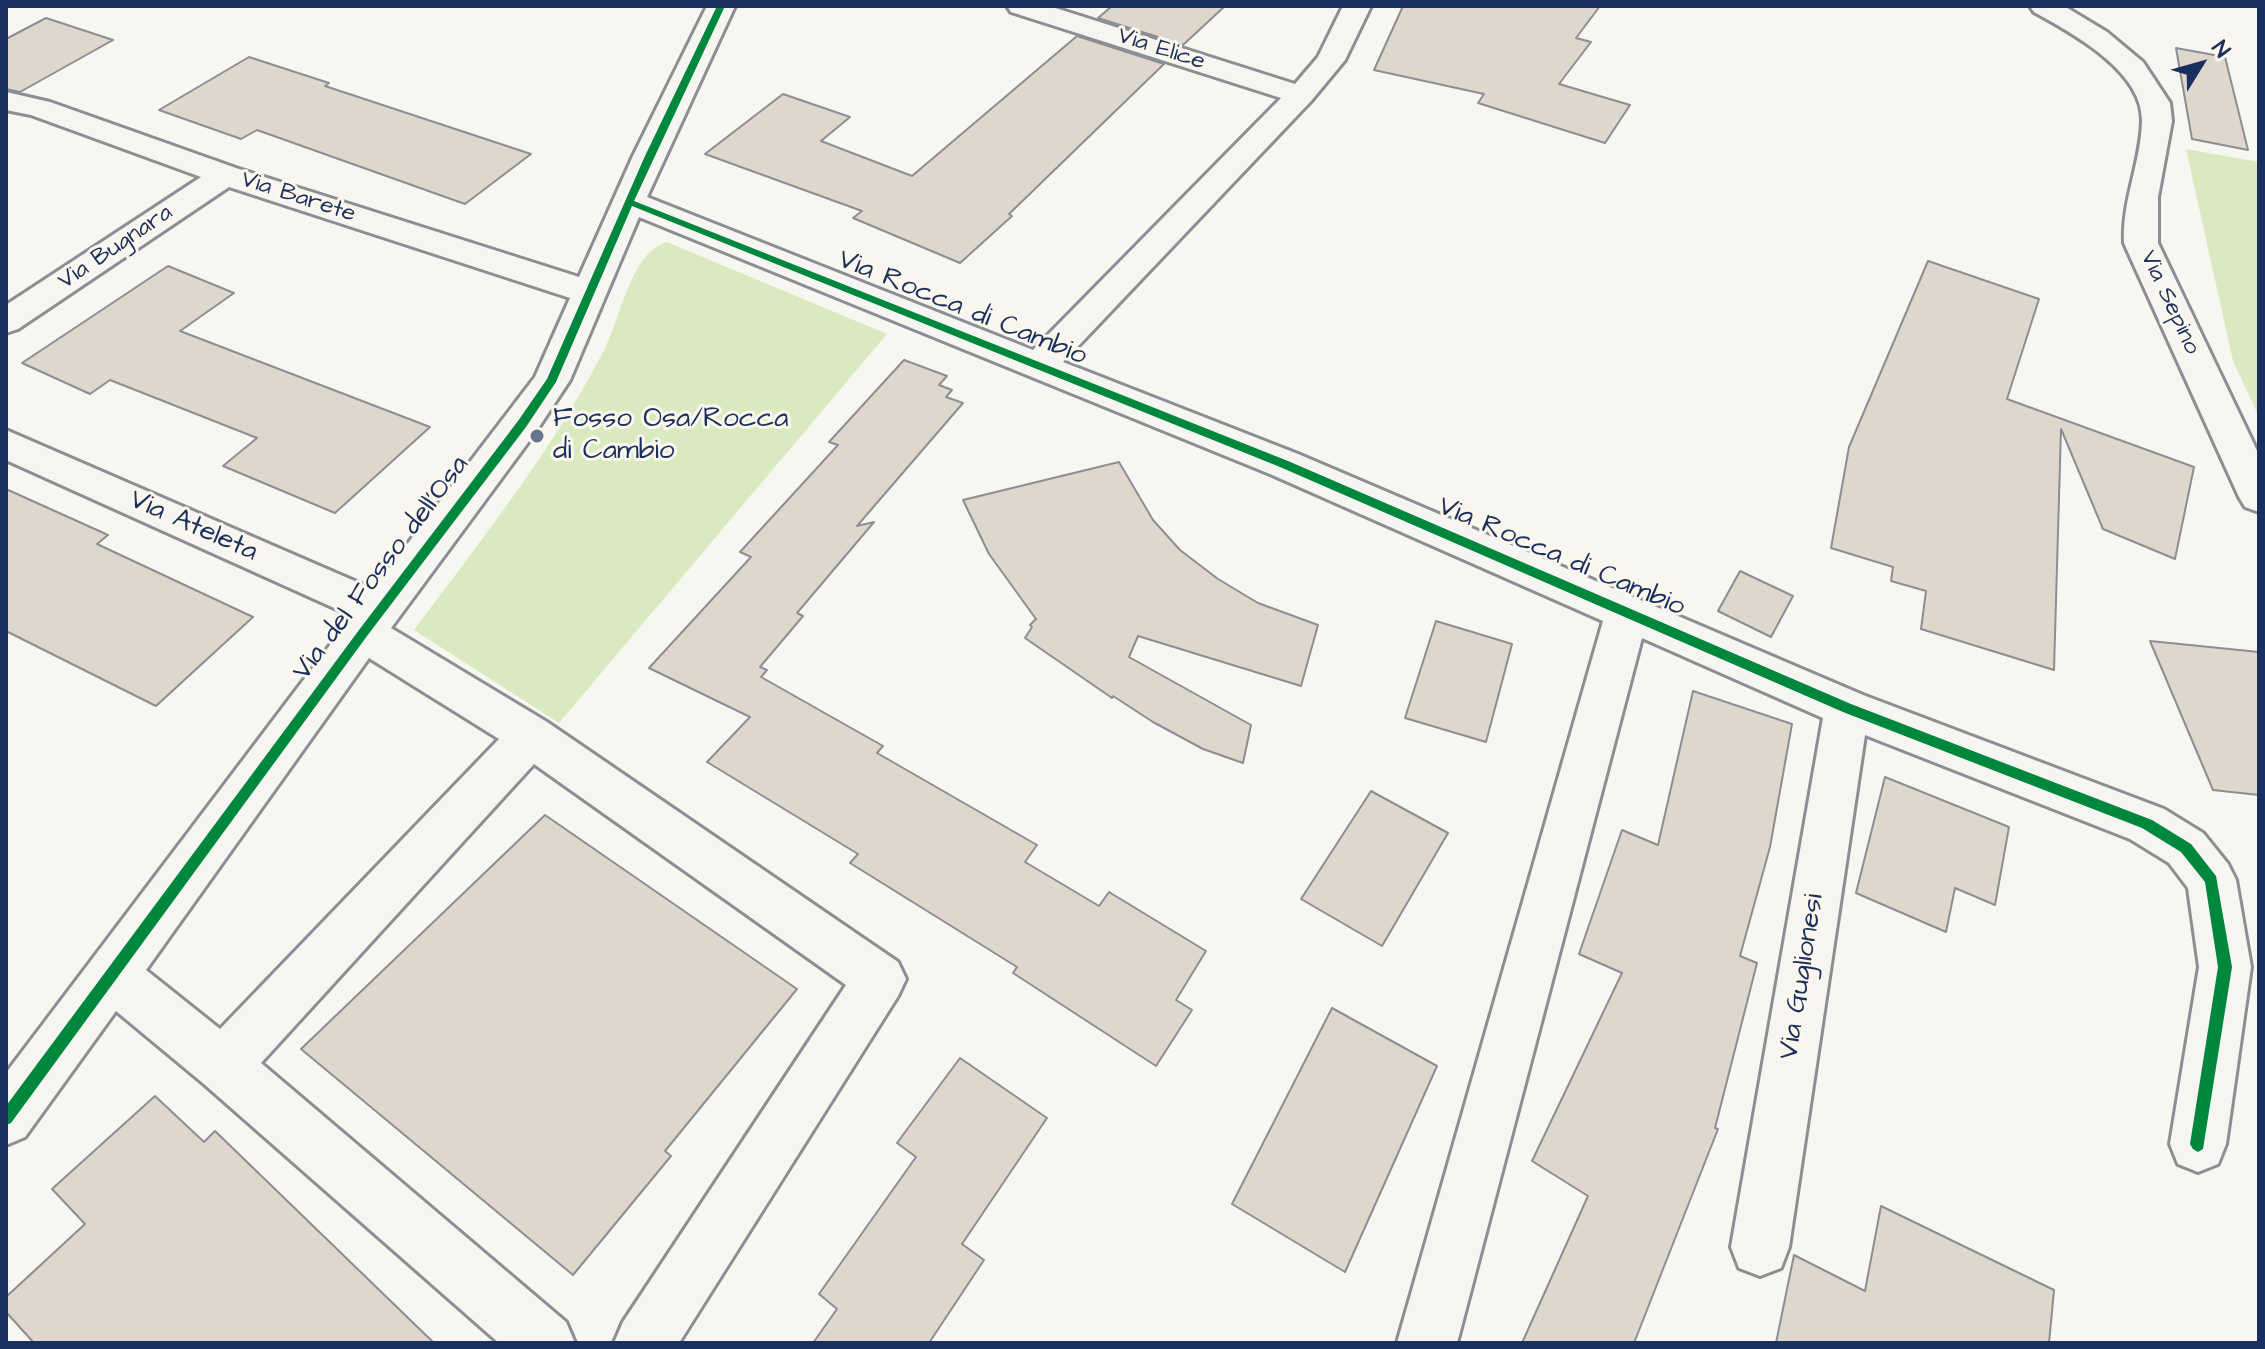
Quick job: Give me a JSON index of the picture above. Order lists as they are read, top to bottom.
{
  "streets": {
    "street": [
      "Via Elice",
      "Via Barete",
      "Via Bugnara",
      "Via Sepino",
      "Via Rocca di Cambio",
      "Via Ateleta",
      "Via del Fosso dell'Osa",
      "Via Guglionesi"
    ]
  },
  "crossings": [
    ["Via Barete", "Via Bugnara"],
    ["Via Barete", "Via del Fosso dell'Osa"],
    ["Via Rocca di Cambio", "Via del Fosso dell'Osa"],
    ["Via Rocca di Cambio", "Via Guglionesi"],
    ["Via Ateleta", "Via del Fosso dell'Osa"]
  ],
  "places": ["Fosso Osa/Rocca di Cambio"],
  "north": "top right"
}
